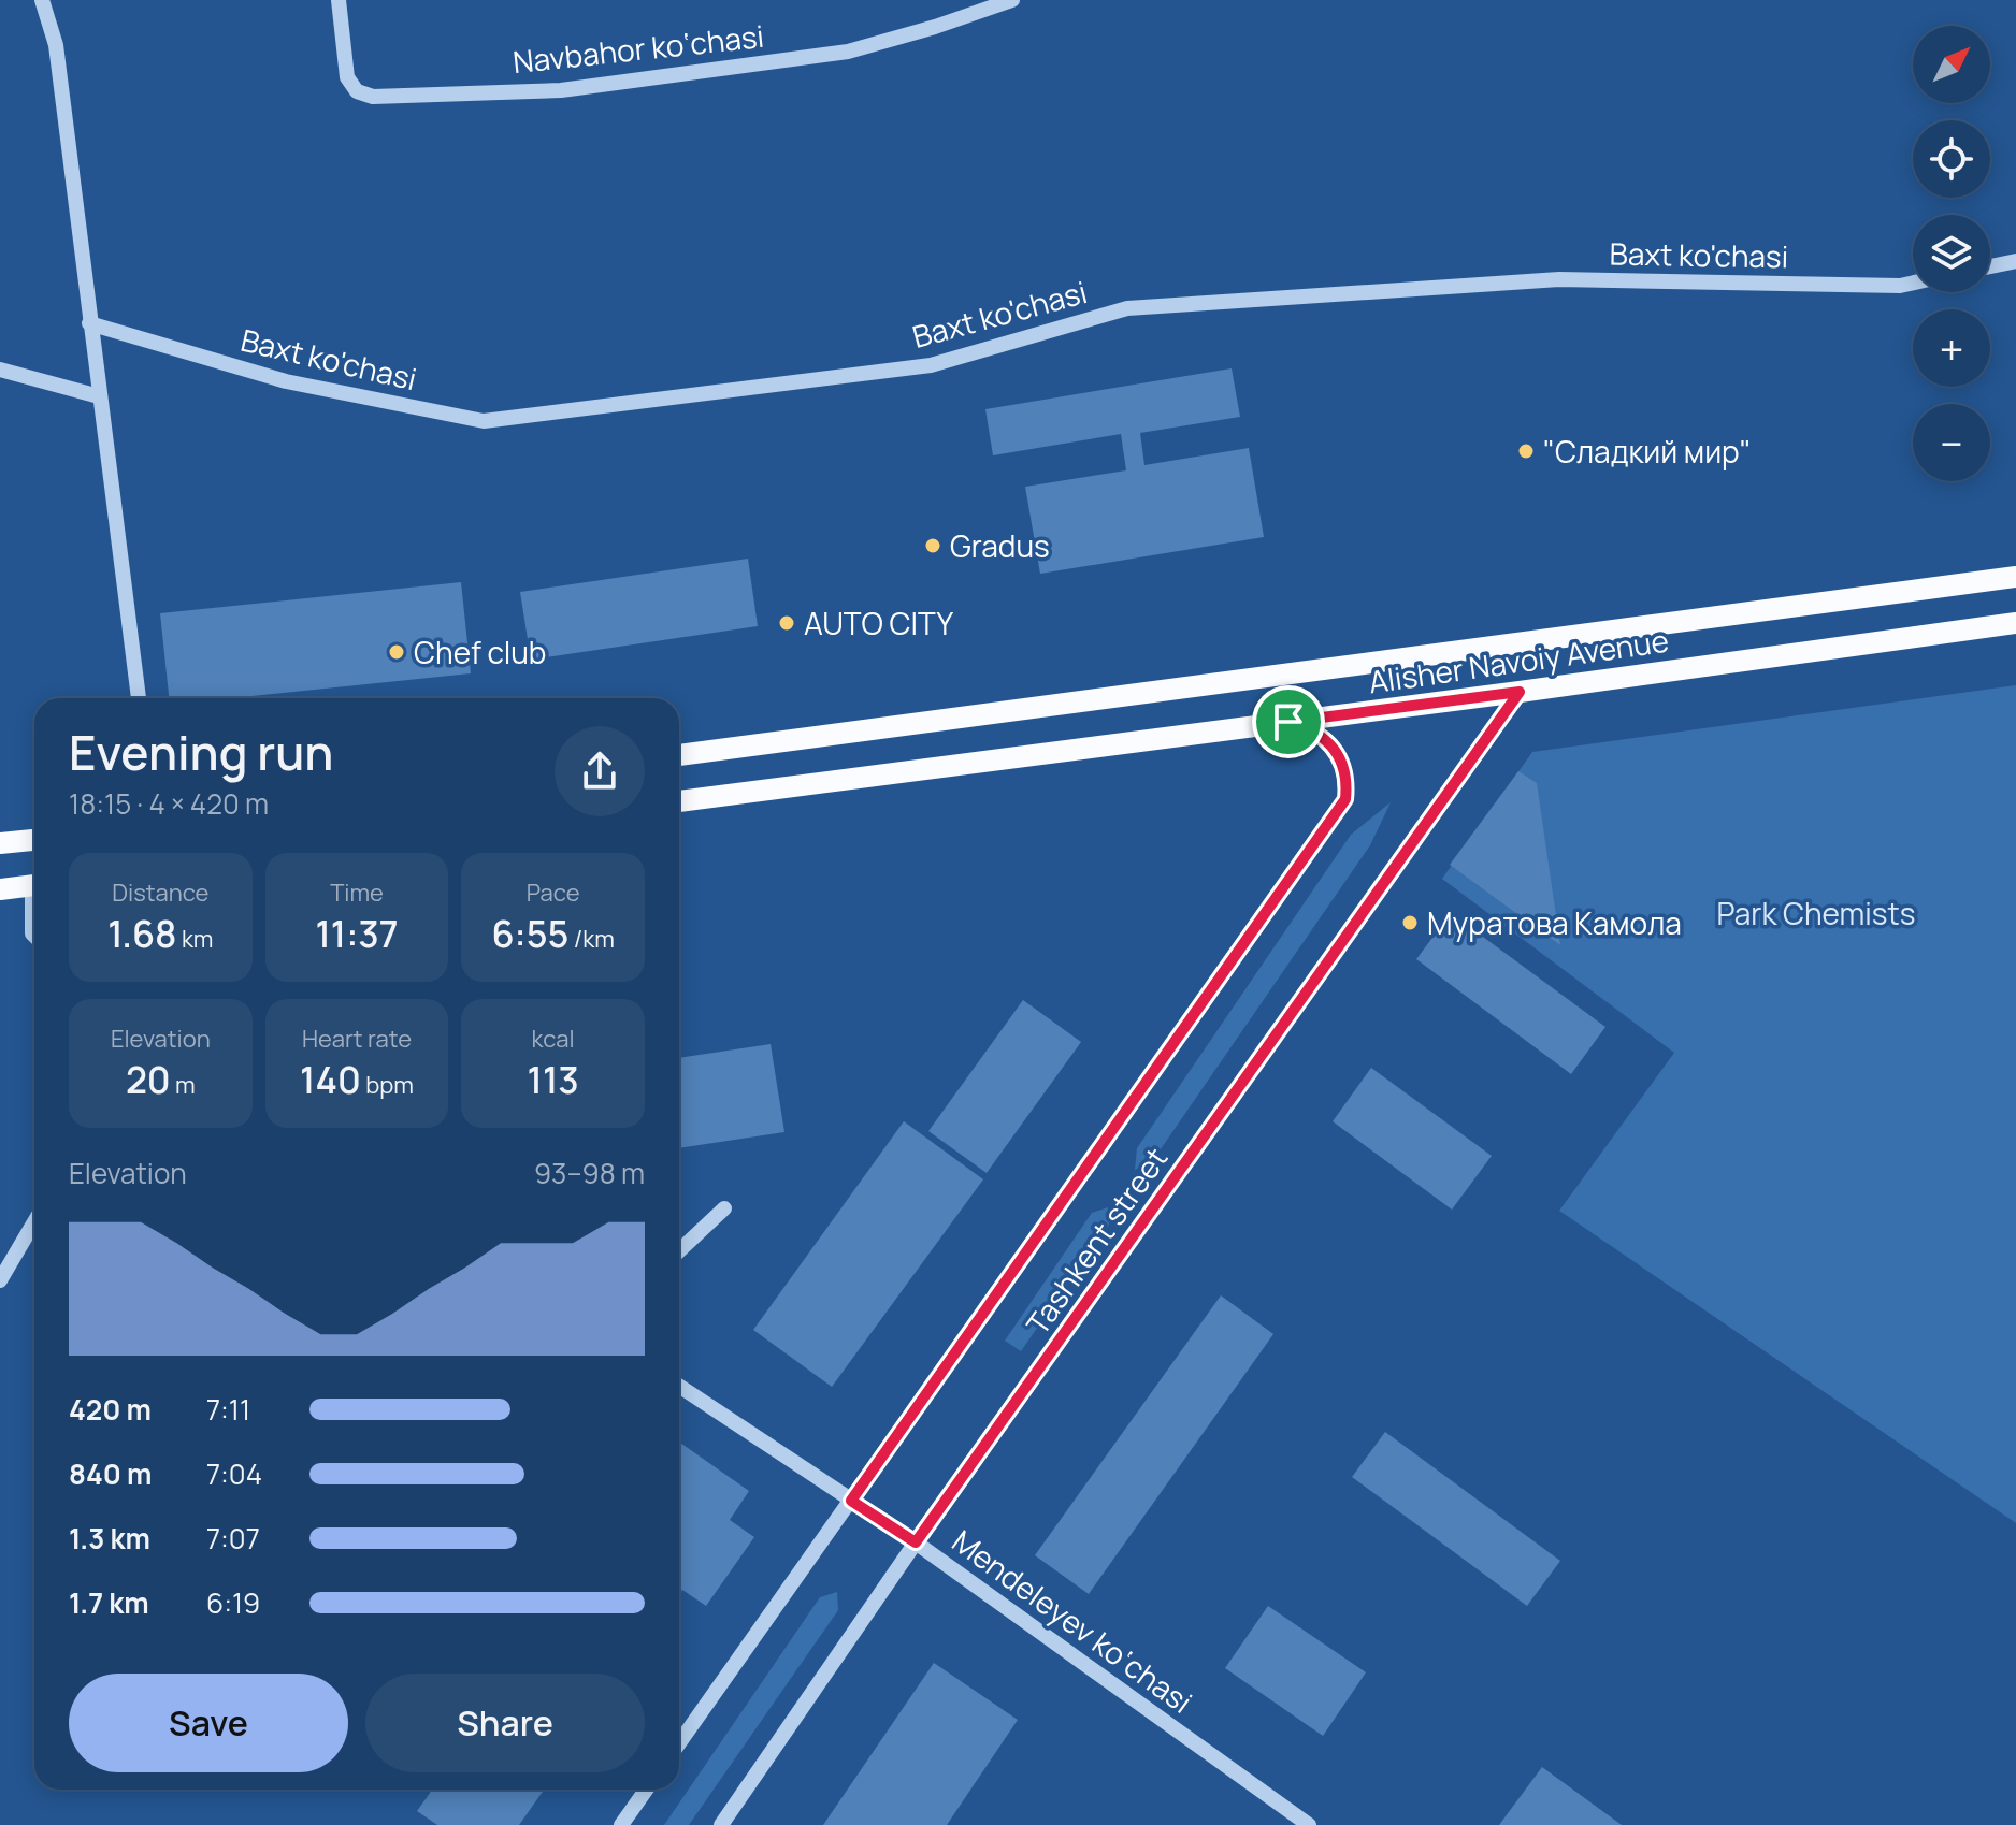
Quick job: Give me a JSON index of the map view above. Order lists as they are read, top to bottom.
{
  "streets": {
    "main road": ["Alisher Navoiy Avenue"],
    "street": [
      "Navbahor ko‘chasi",
      "Baxt ko'chasi",
      "Tashkent street",
      "Mendeleyev ko‘chasi"
    ]
  },
  "crossings": [
    ["Alisher Navoiy Avenue", "Tashkent street"],
    ["Tashkent street", "Mendeleyev ko‘chasi"]
  ],
  "parks": ["Park Chemists"],
  "places": [
    "\"Сладкий мир\"",
    "Gradus",
    "AUTO CITY",
    "Chef club",
    "Муратова Камола"
  ],
  "north": "top right",
  "page": {
    "map_buttons": ["+", "−"],
    "heading": ["Evening run", "18:15 · 4 × 420 m"],
    "stats": [
      ["Distance", "1.68 km"],
      ["Time", "11:37"],
      ["Pace", "6:55 /km"],
      ["Elevation", "20 m"],
      ["Heart rate", "140 bpm"],
      ["kcal", "113"]
    ],
    "chart": ["Elevation", "93–98 m"],
    "list": [
      {
        "name": "420 m",
        "note": "7:11"
      },
      {
        "name": "840 m",
        "note": "7:04"
      },
      {
        "name": "1.3 km",
        "note": "7:07"
      },
      {
        "name": "1.7 km",
        "note": "6:19"
      }
    ],
    "buttons": ["Save", "Share"]
  }
}
